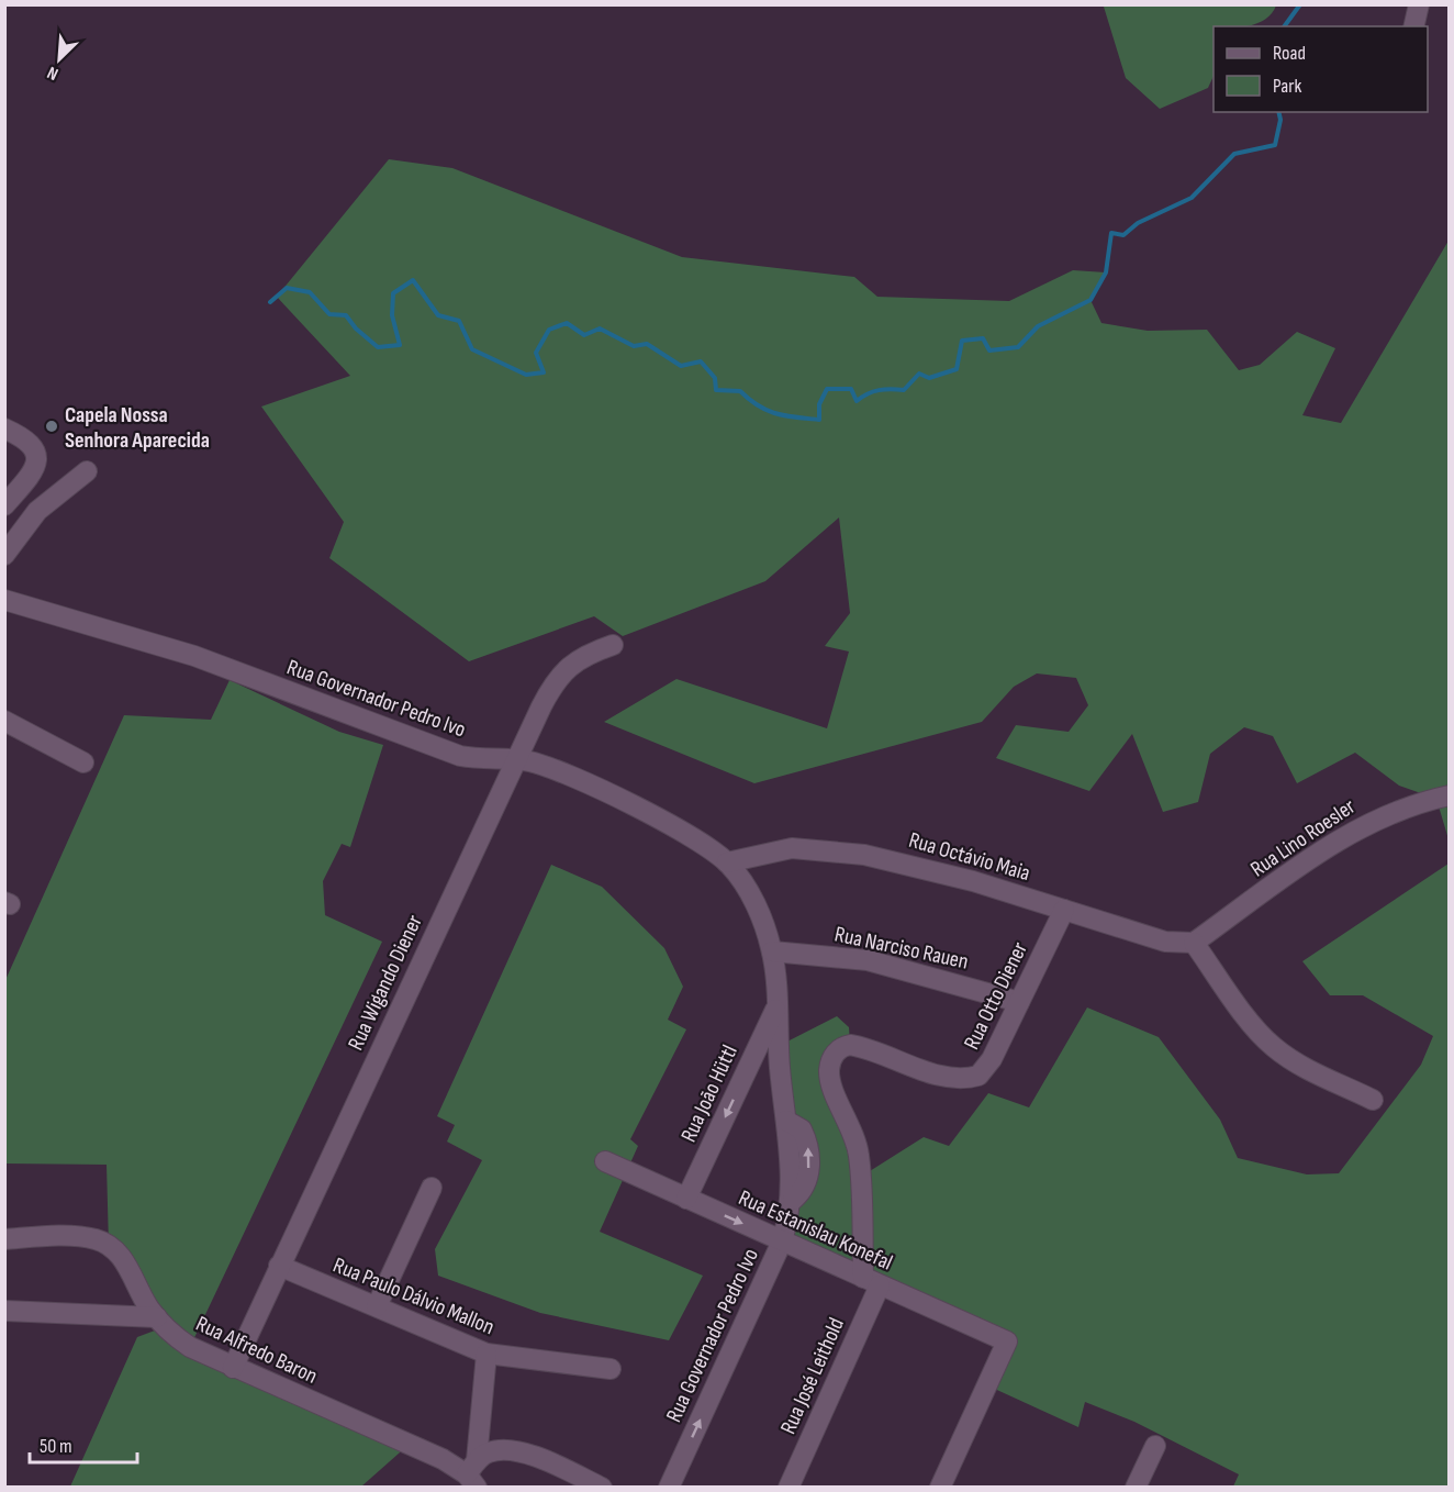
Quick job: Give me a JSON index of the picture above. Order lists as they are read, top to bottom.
{
  "streets": {
    "street": [
      "Rua Governador Pedro Ivo",
      "Rua Lino Roesler",
      "Rua Octávio Maia",
      "Rua Narciso Rauen",
      "Rua Wigando Diener",
      "Rua Otto Diener",
      "Rua João Hüttl",
      "Rua Estanislau Konefal",
      "Rua Paulo Dálvio Mallon",
      "Rua Alfredo Baron",
      "Rua José Leithold"
    ]
  },
  "crossings": [
    ["Rua Governador Pedro Ivo", "Rua Octávio Maia"],
    ["Rua Governador Pedro Ivo", "Rua Narciso Rauen"],
    ["Rua Governador Pedro Ivo", "Rua Wigando Diener"],
    ["Rua Governador Pedro Ivo", "Rua João Hüttl"],
    ["Rua Governador Pedro Ivo", "Rua Estanislau Konefal"],
    ["Rua Lino Roesler", "Rua Octávio Maia"],
    ["Rua Octávio Maia", "Rua Otto Diener"],
    ["Rua Narciso Rauen", "Rua Otto Diener"],
    ["Rua Wigando Diener", "Rua Paulo Dálvio Mallon"],
    ["Rua Wigando Diener", "Rua Alfredo Baron"],
    ["Rua Otto Diener", "Rua Estanislau Konefal"],
    ["Rua Otto Diener", "Rua José Leithold"],
    ["Rua João Hüttl", "Rua Estanislau Konefal"],
    ["Rua Estanislau Konefal", "Rua José Leithold"]
  ],
  "one_way": ["Rua João Hüttl"],
  "places": ["Capela Nossa Senhora Aparecida"],
  "legend": ["Road", "Park"],
  "scale_bar": "50 m",
  "north": "bottom left"
}
